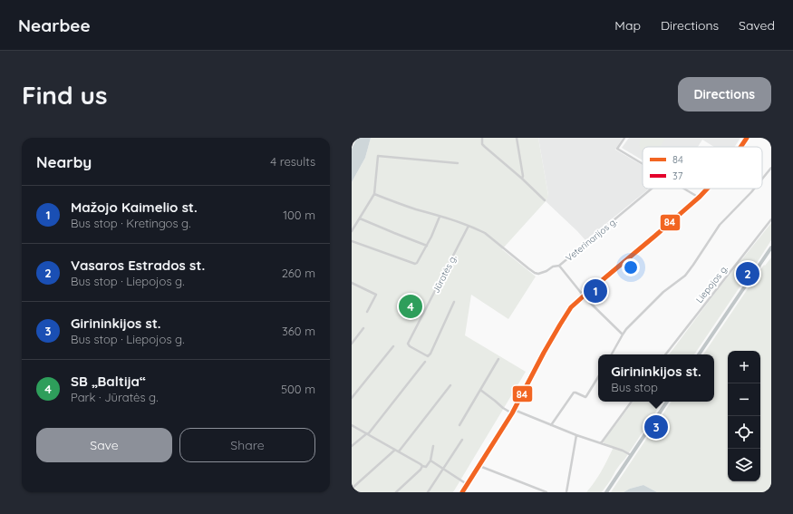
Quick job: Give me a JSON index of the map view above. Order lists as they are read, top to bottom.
{
  "streets": {
    "street": ["Veterinarijos g.", "Jūratės g.", "Liepojos g."]
  },
  "crossings": [
    ["Veterinarijos g.", "Jūratės g."]
  ],
  "lines": ["transit line 84"],
  "legend": ["84", "37"],
  "page": {
    "header": "Nearbee",
    "nav": ["Map", "Directions", "Saved"],
    "buttons": [
      "Directions",
      ["Save", "Share"]
    ],
    "title": "Find us",
    "heading": ["Nearby", "4 results"],
    "list": [
      {
        "mark": "1",
        "name": "Mažojo Kaimelio st.",
        "note": "Bus stop · Kretingos g.",
        "value": "100 m"
      },
      {
        "mark": "2",
        "name": "Vasaros Estrados st.",
        "note": "Bus stop · Liepojos g.",
        "value": "260 m"
      },
      {
        "mark": "3",
        "name": "Girininkijos st.",
        "note": "Bus stop · Liepojos g.",
        "value": "360 m"
      },
      {
        "mark": "4",
        "name": "SB „Baltija“",
        "note": "Park · Jūratės g.",
        "value": "500 m"
      }
    ],
    "pins": [
      "2",
      "1",
      "4",
      "3"
    ],
    "map_buttons": ["+", "−"],
    "popup": ["Girininkijos st.", "Bus stop"]
  }
}
